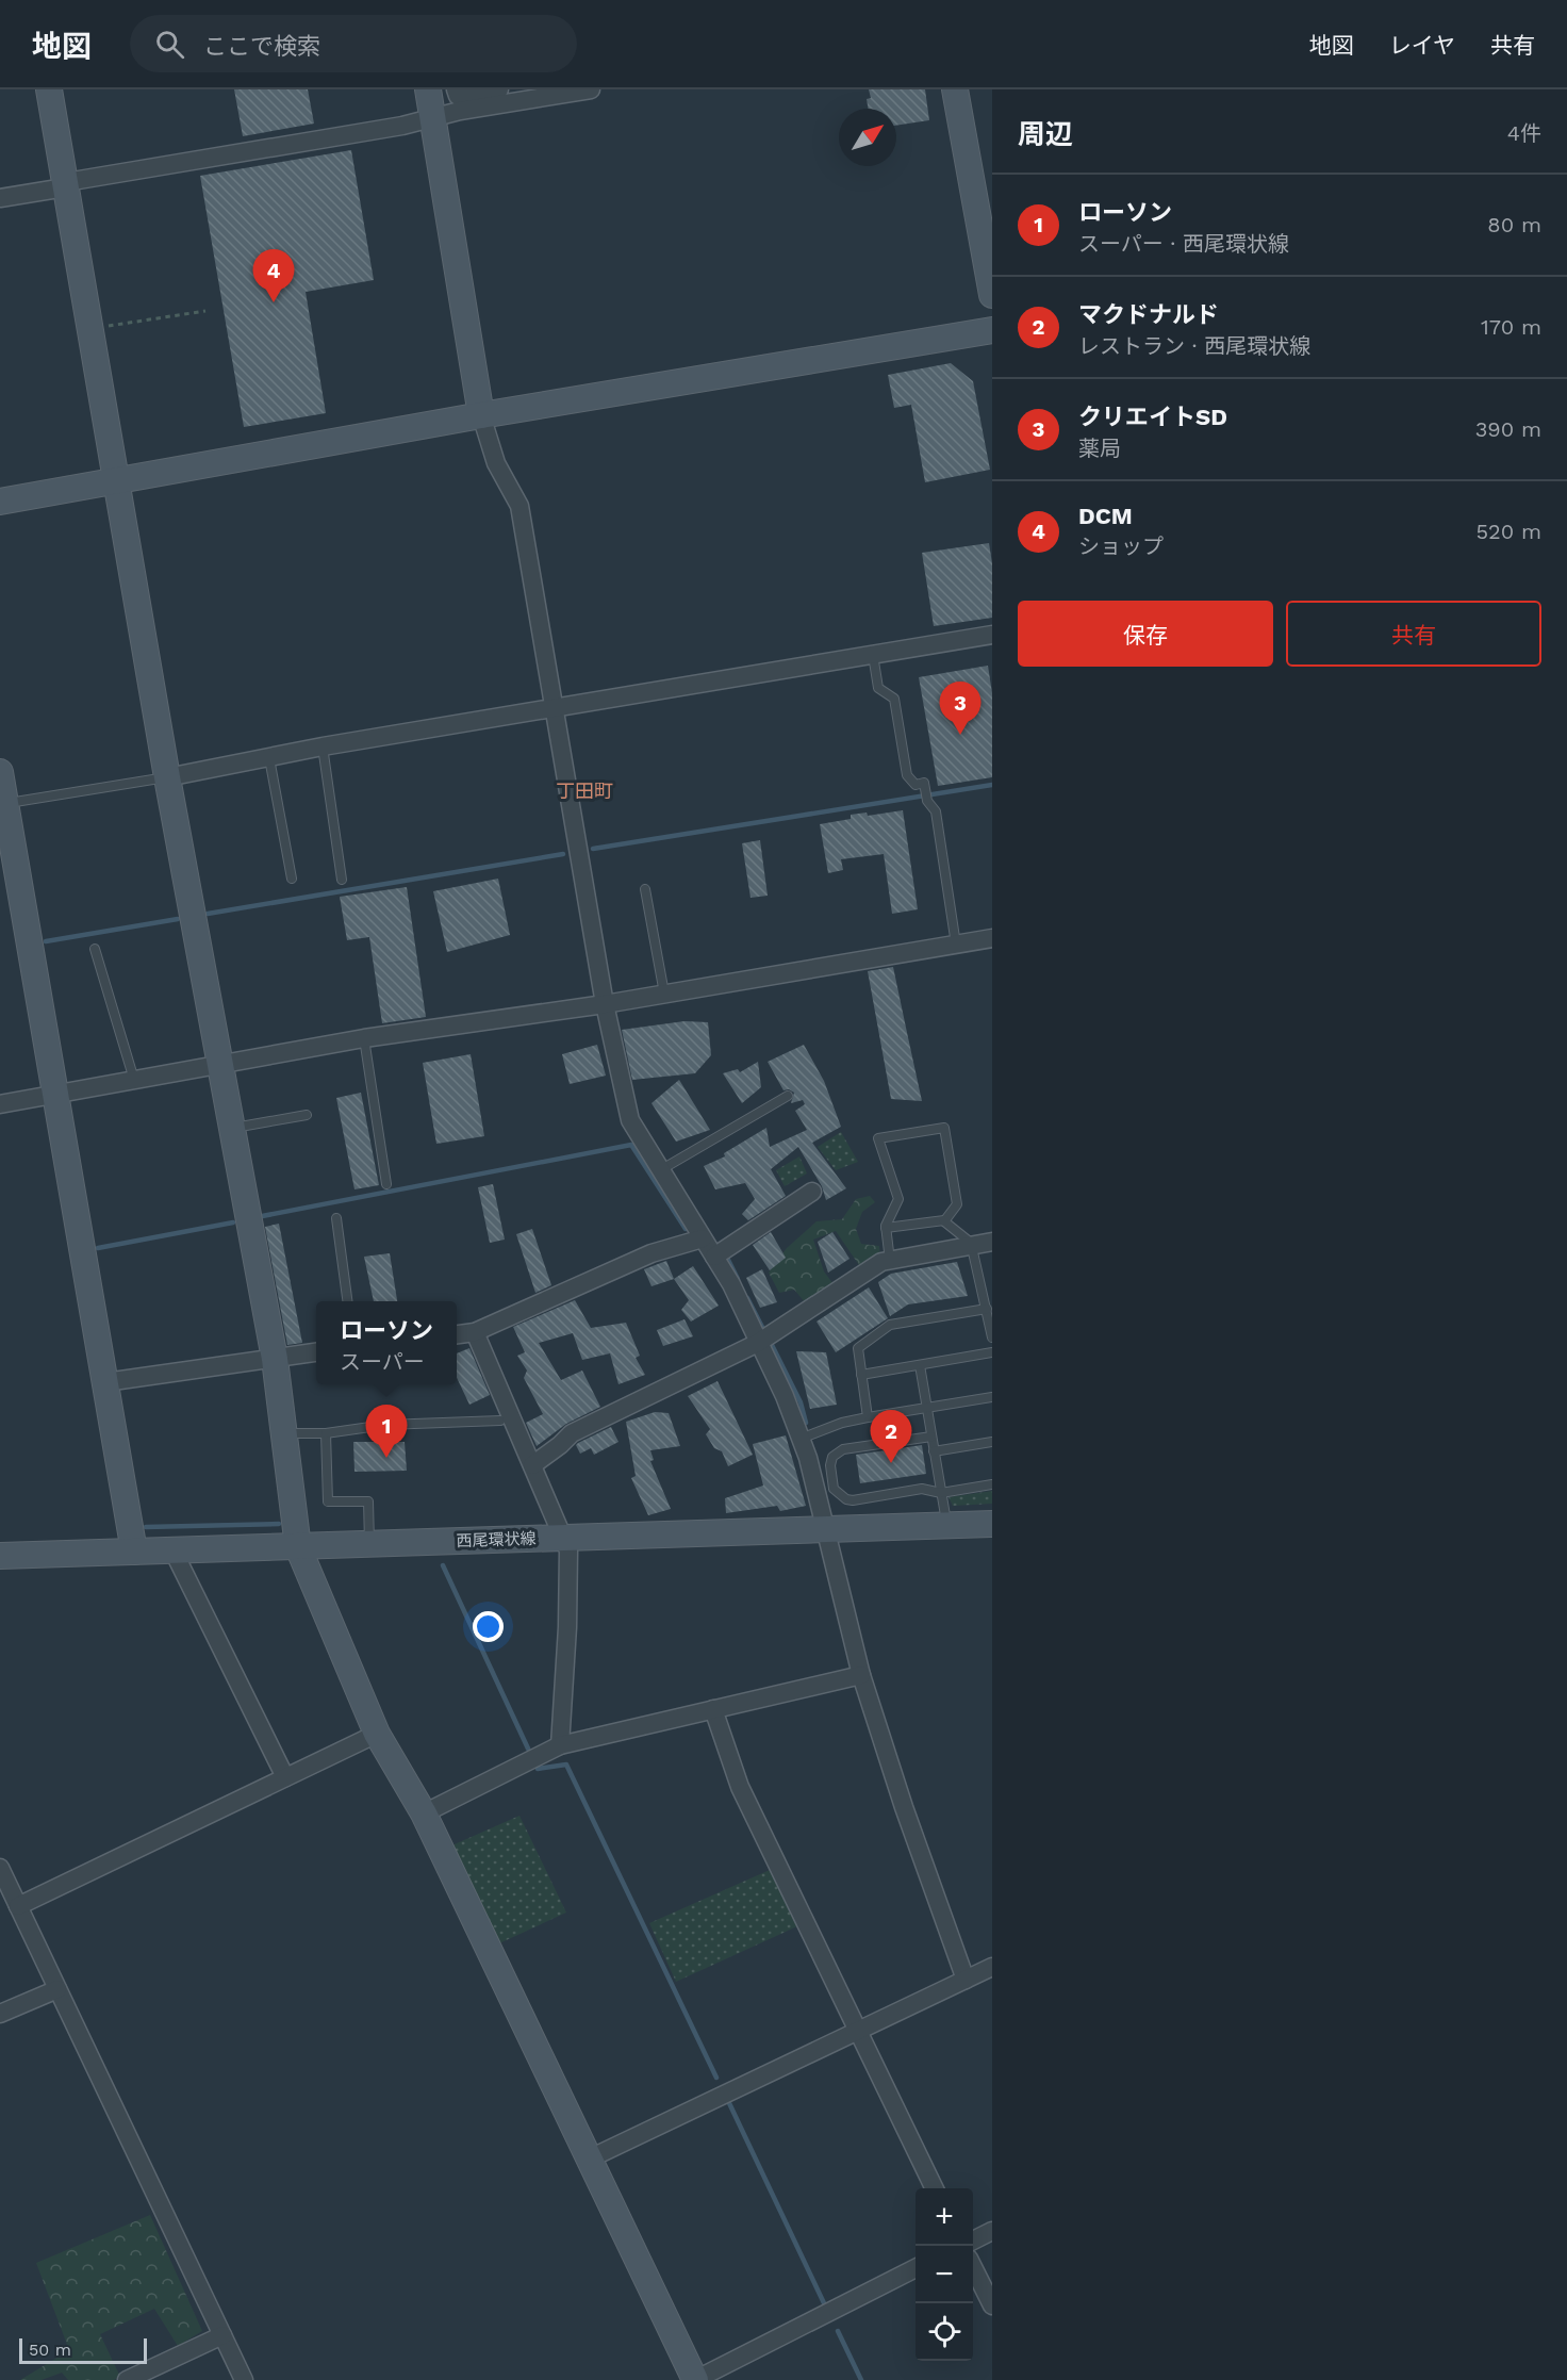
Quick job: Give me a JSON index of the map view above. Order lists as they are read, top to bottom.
{
  "streets": {
    "street": ["西尾環状線"]
  },
  "districts": ["丁田町"],
  "scale_bar": "50 m",
  "north": "top right",
  "page": {
    "header": "地図",
    "search": "ここで検索",
    "nav": ["地図", "レイヤ", "共有"],
    "heading": ["周辺", "4件"],
    "list": [
      {
        "mark": "1",
        "name": "ローソン",
        "note": "スーパー · 西尾環状線",
        "value": "80 m"
      },
      {
        "mark": "2",
        "name": "マクドナルド",
        "note": "レストラン · 西尾環状線",
        "value": "170 m"
      },
      {
        "mark": "3",
        "name": "クリエイトSD",
        "note": "薬局",
        "value": "390 m"
      },
      {
        "mark": "4",
        "name": "DCM",
        "note": "ショップ",
        "value": "520 m"
      }
    ],
    "pins": [
      "4",
      "3",
      "1",
      "2"
    ],
    "buttons": ["保存", "共有"],
    "popup": ["ローソン", "スーパー"],
    "map_buttons": ["+", "−"],
    "scale": "50 m"
  }
}
